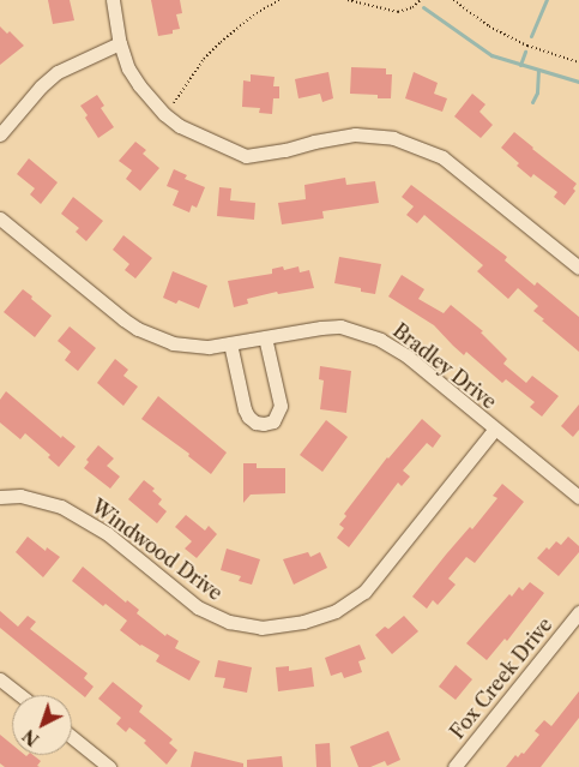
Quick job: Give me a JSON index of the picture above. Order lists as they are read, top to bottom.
{
  "streets": {
    "street": ["Bradley Drive", "Windwood Drive", "Fox Creek Drive"]
  },
  "crossings": [
    ["Bradley Drive", "Windwood Drive"]
  ],
  "north": "bottom left"
}
